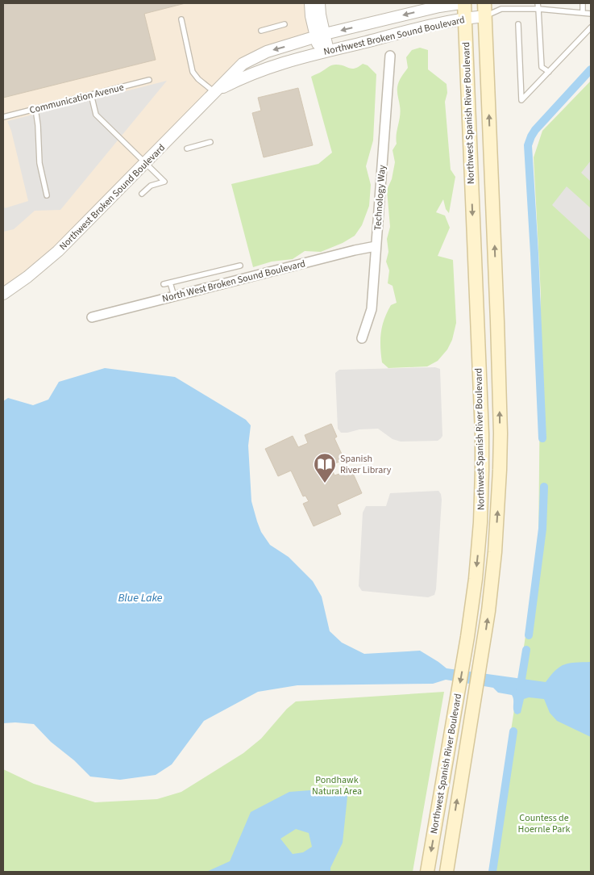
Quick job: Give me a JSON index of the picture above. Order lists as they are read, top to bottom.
{
  "streets": {
    "main road": ["Northwest Spanish River Boulevard"],
    "street": ["Northwest Broken Sound Boulevard", "Technology Way", "North West Broken Sound Boulevard"],
    "lane": ["Communication Avenue"]
  },
  "crossings": [
    ["Northwest Broken Sound Boulevard", "Northwest Spanish River Boulevard"],
    ["Technology Way", "North West Broken Sound Boulevard"]
  ],
  "water": ["Blue Lake"],
  "parks": ["Pondhawk Natural Area", "Countess de Hoernle Park"],
  "places": {
    "library": ["Spanish River Library"]
  }
}
